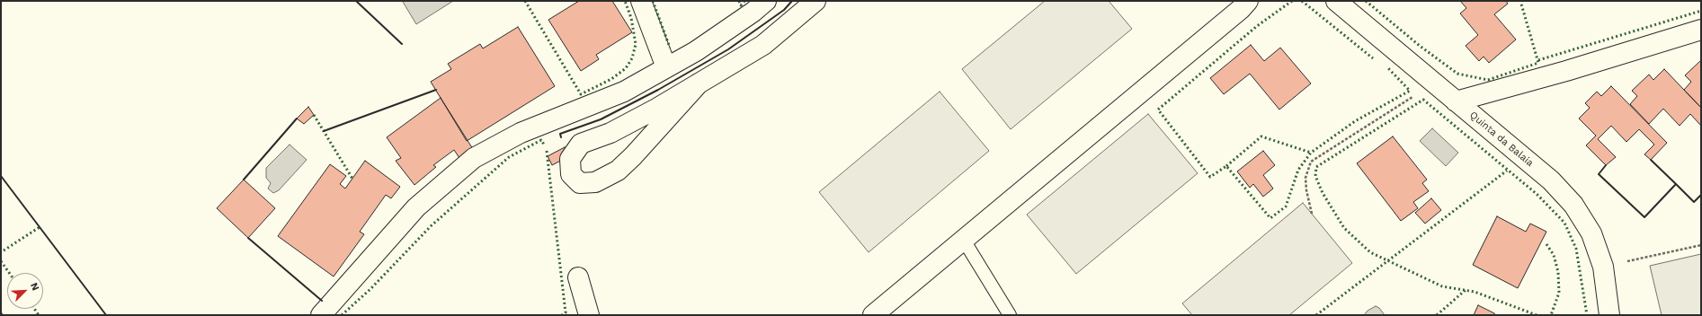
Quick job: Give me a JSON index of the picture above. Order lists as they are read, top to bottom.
{
  "streets": {
    "street": ["Quinta da Balaia"]
  },
  "north": "top right"
}
